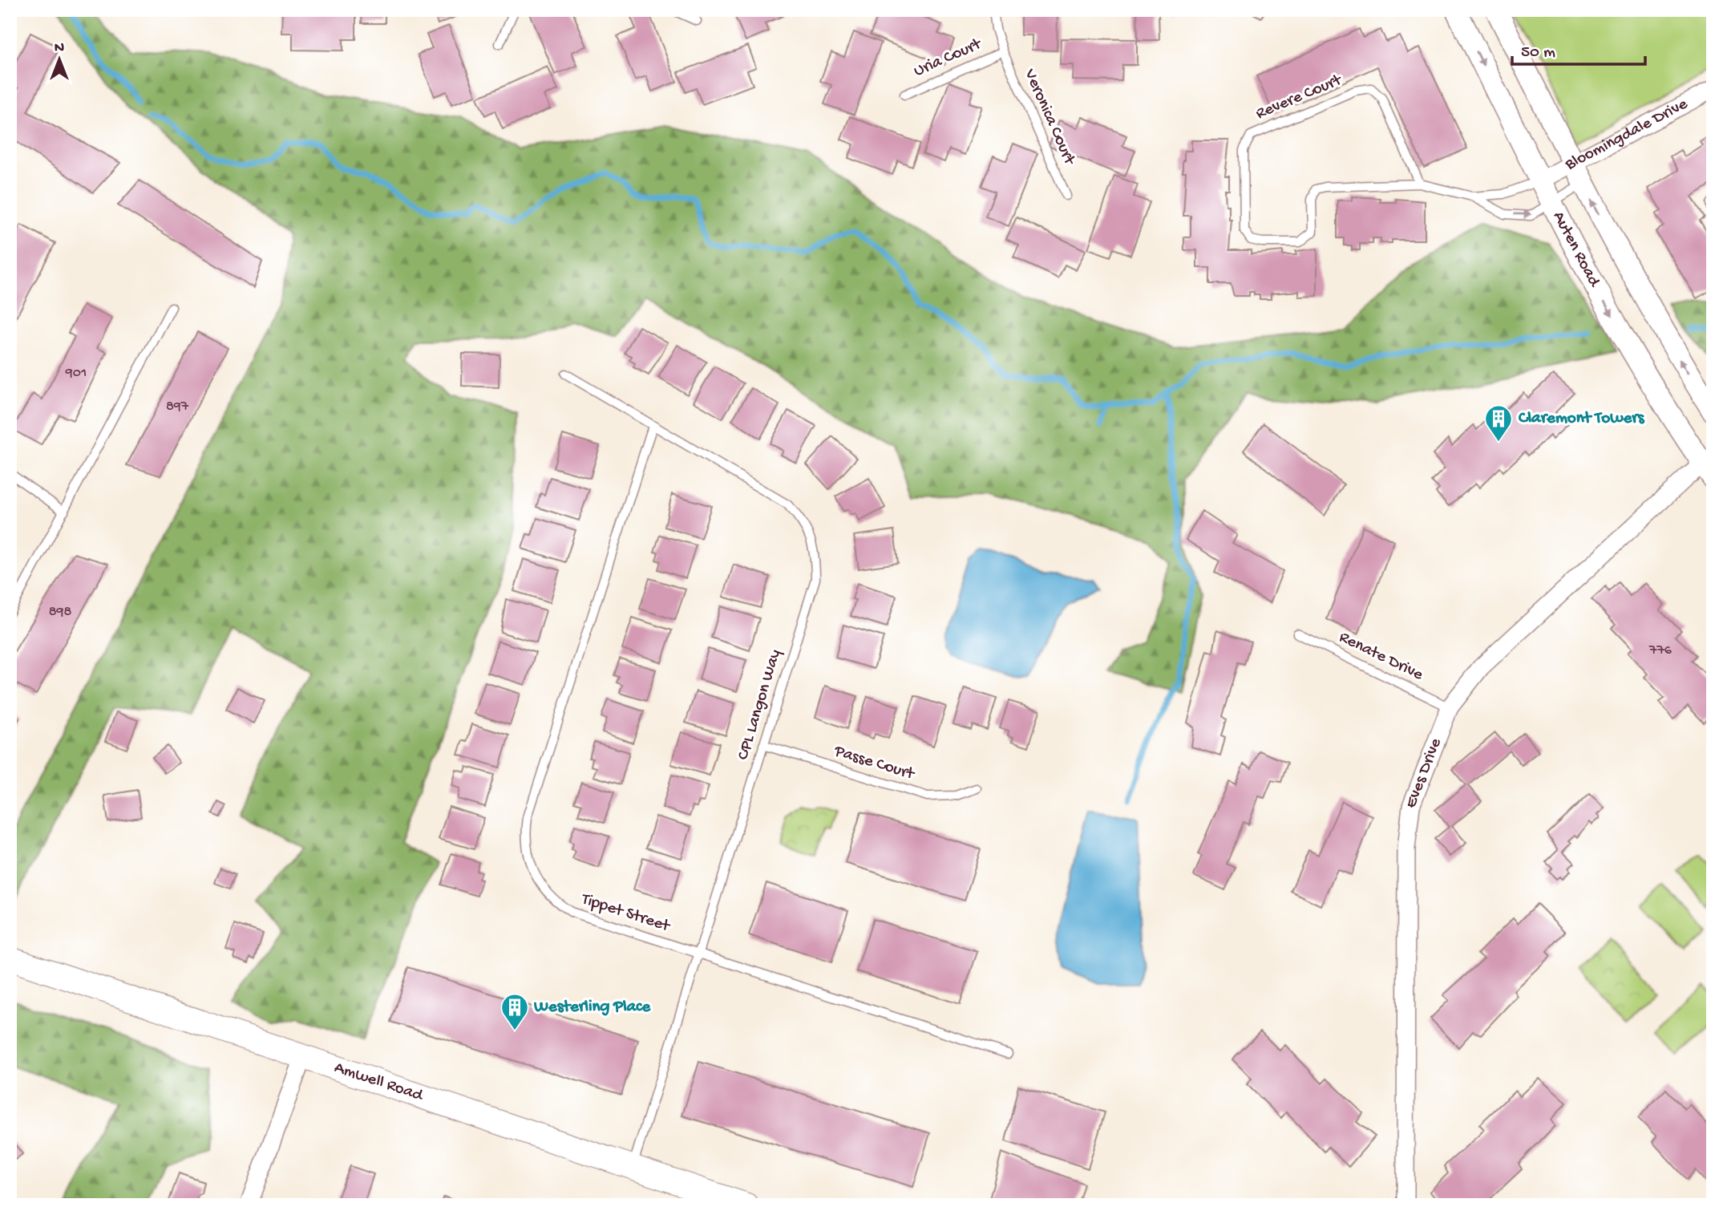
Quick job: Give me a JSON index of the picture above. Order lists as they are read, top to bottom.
{
  "streets": {
    "main road": ["Amwell Road"],
    "street": ["Bloomingdale Drive", "Auten Road", "Eves Drive"],
    "lane": [
      "Uria Court",
      "Revere Court",
      "Veronica Court",
      "Renate Drive",
      "CPL Langon Way",
      "Passe Court",
      "Tippet Street"
    ]
  },
  "crossings": [
    ["Uria Court", "Veronica Court"],
    ["Revere Court", "Bloomingdale Drive"],
    ["Revere Court", "Auten Road"],
    ["Bloomingdale Drive", "Auten Road"],
    ["Auten Road", "Eves Drive"],
    ["Renate Drive", "Eves Drive"],
    ["CPL Langon Way", "Passe Court"],
    ["CPL Langon Way", "Tippet Street"],
    ["CPL Langon Way", "Amwell Road"]
  ],
  "places": {
    "building": ["Claremont Towers", "Westerling Place"]
  },
  "house_numbers": [
    "901",
    "897",
    "898",
    "776"
  ],
  "scale_bar": "50 m",
  "north": "top"
}
